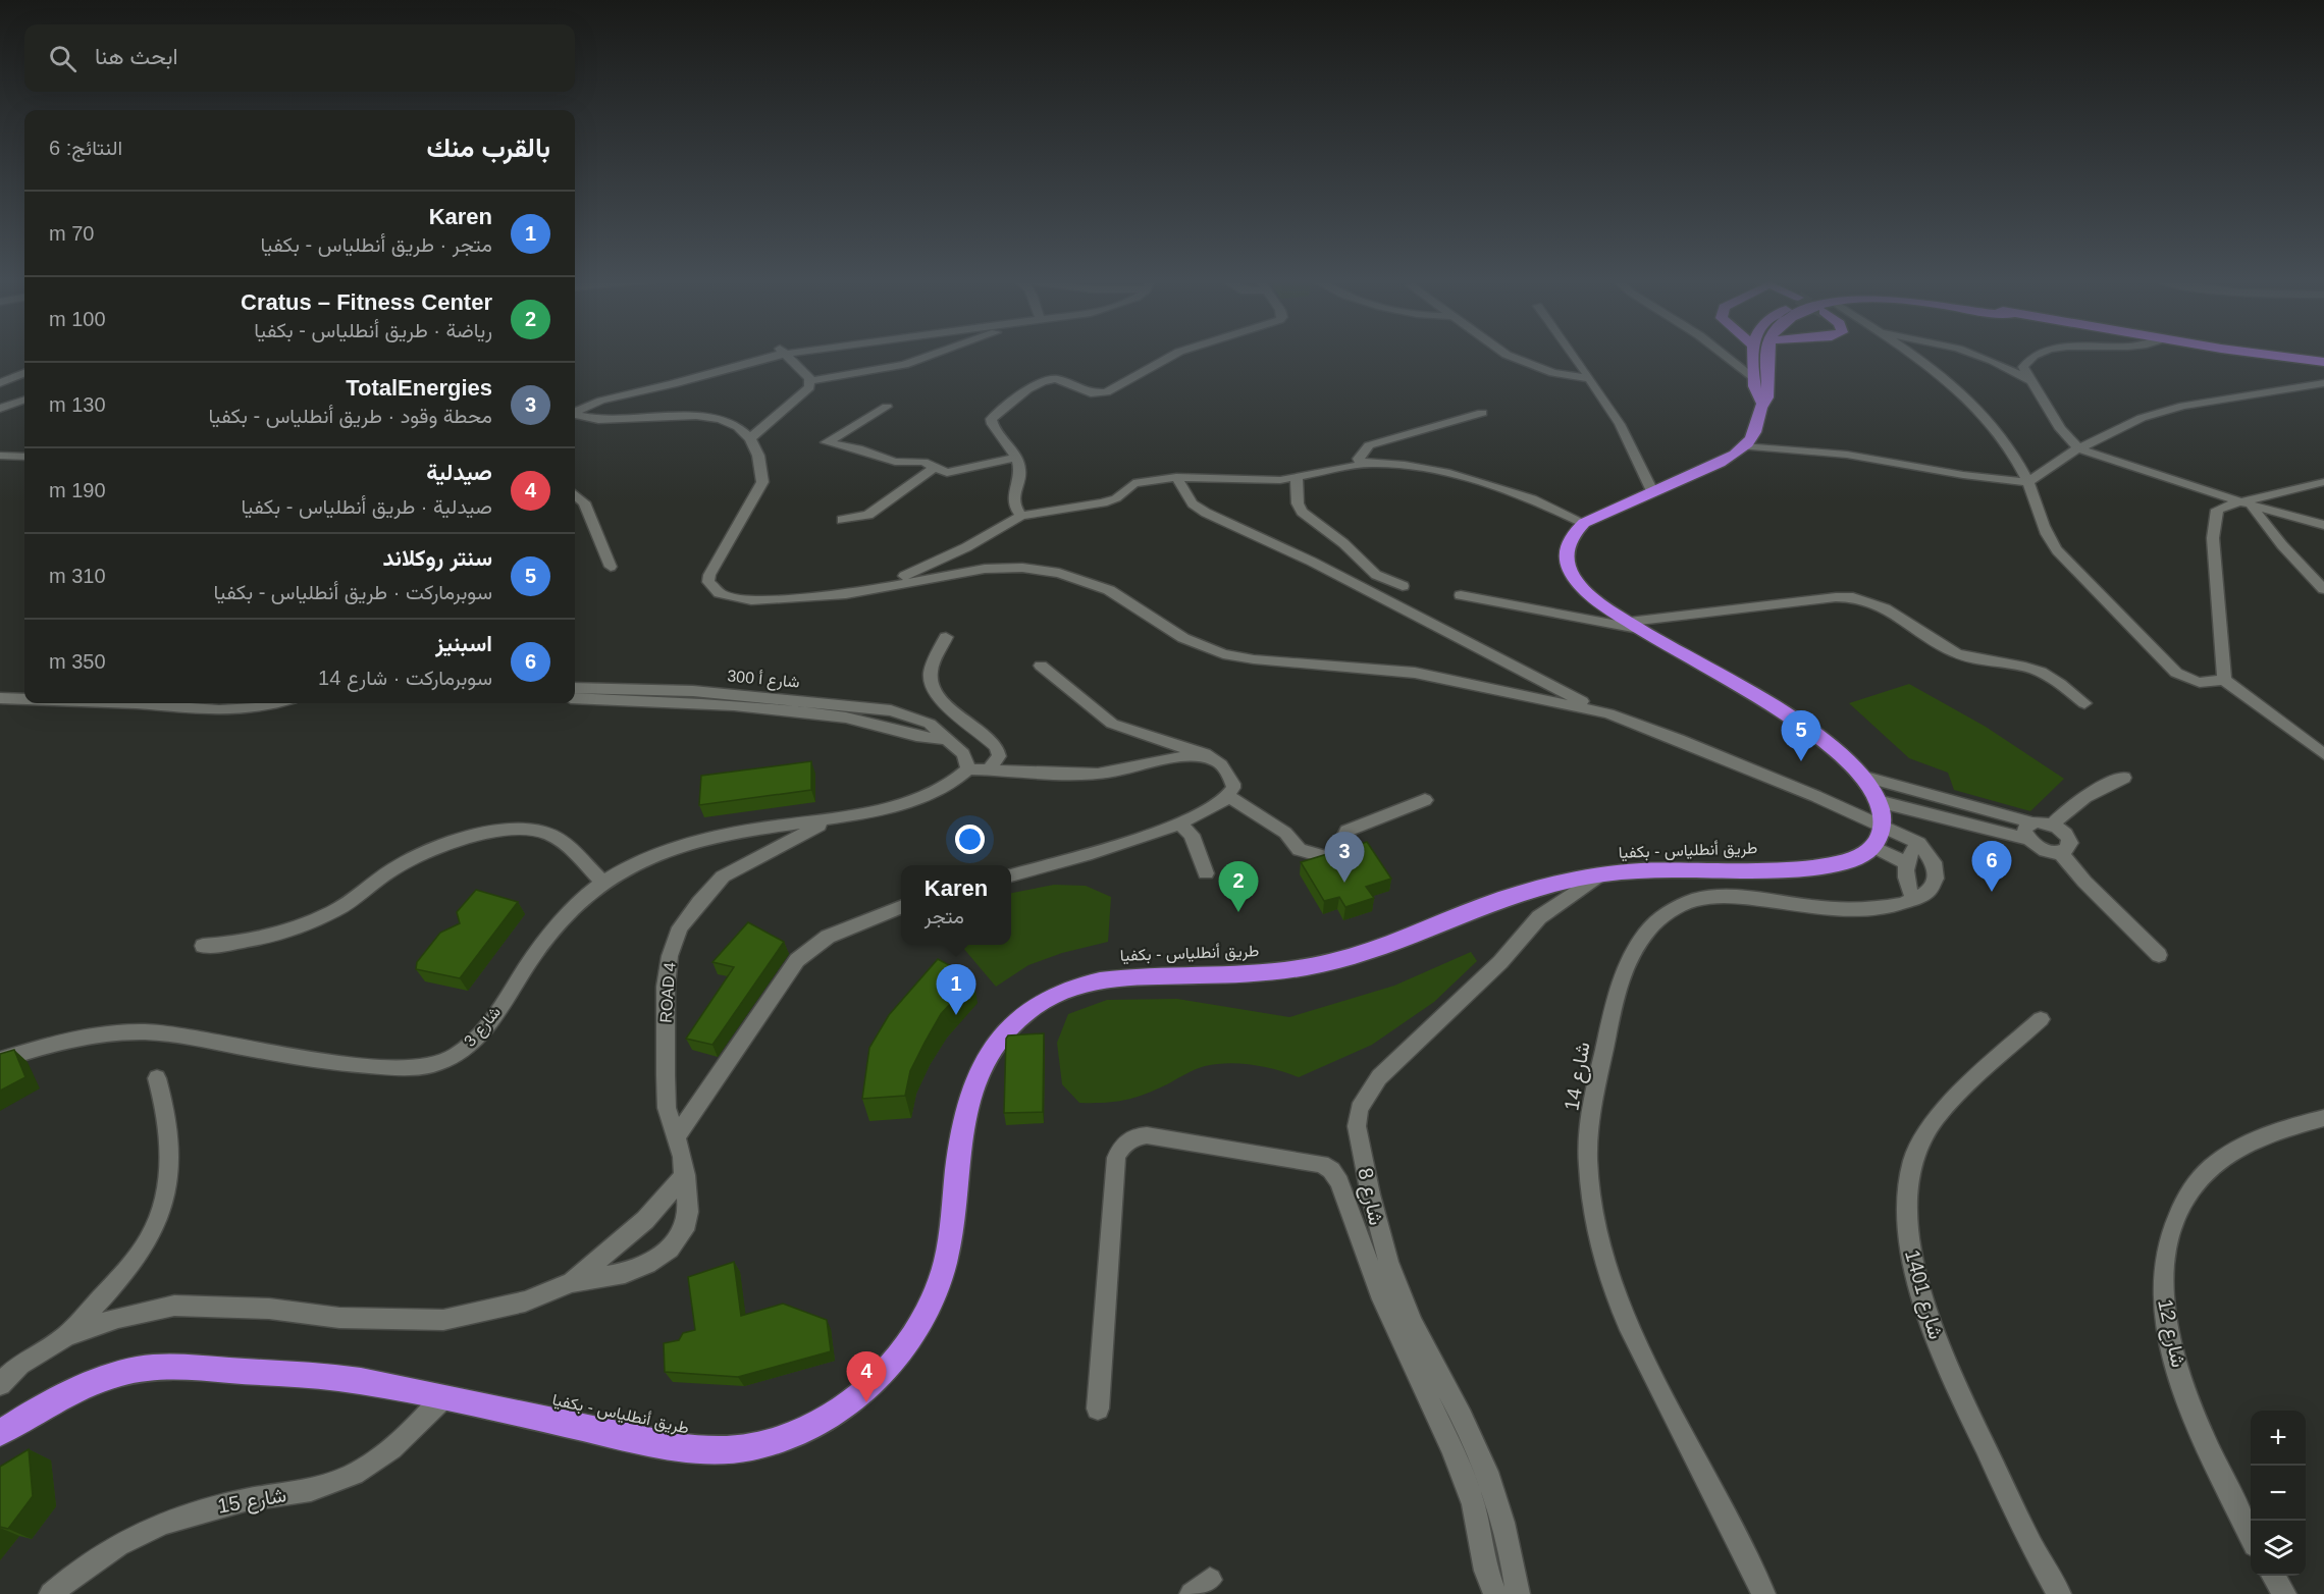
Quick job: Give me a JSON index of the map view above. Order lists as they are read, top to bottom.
{
  "streets": {
    "highway": ["طريق أنطلياس - بكفيا"],
    "street": [
      "شارع أ 300",
      "ROAD 4",
      "شارع 3",
      "شارع 14",
      "شارع 8",
      "شارع 1401",
      "شارع 12",
      "شارع 15"
    ]
  },
  "crossings": [
    ["طريق أنطلياس - بكفيا", "شارع 8"],
    ["طريق أنطلياس - بكفيا", "شارع 15"],
    ["ROAD 4", "شارع 3"]
  ],
  "page": {
    "search": "ابحث هنا",
    "heading": ["بالقرب منك", "النتائج: 6"],
    "list": [
      {
        "mark": "1",
        "name": "Karen",
        "note": "متجر · طريق أنطلياس - بكفيا",
        "value": "70 m"
      },
      {
        "mark": "2",
        "name": "Cratus – Fitness Center",
        "note": "رياضة · طريق أنطلياس - بكفيا",
        "value": "100 m"
      },
      {
        "mark": "3",
        "name": "TotalEnergies",
        "note": "محطة وقود · طريق أنطلياس - بكفيا",
        "value": "130 m"
      },
      {
        "mark": "4",
        "name": "صيدلية",
        "note": "صيدلية · طريق أنطلياس - بكفيا",
        "value": "190 m"
      },
      {
        "mark": "5",
        "name": "سنتر روكلاند",
        "note": "سوبرماركت · طريق أنطلياس - بكفيا",
        "value": "310 m"
      },
      {
        "mark": "6",
        "name": "اسبنيز",
        "note": "سوبرماركت · شارع 14",
        "value": "350 m"
      }
    ],
    "pins": [
      "5",
      "3",
      "6",
      "2",
      "1",
      "4"
    ],
    "popup": ["Karen", "متجر"],
    "map_buttons": ["+", "−"]
  }
}
